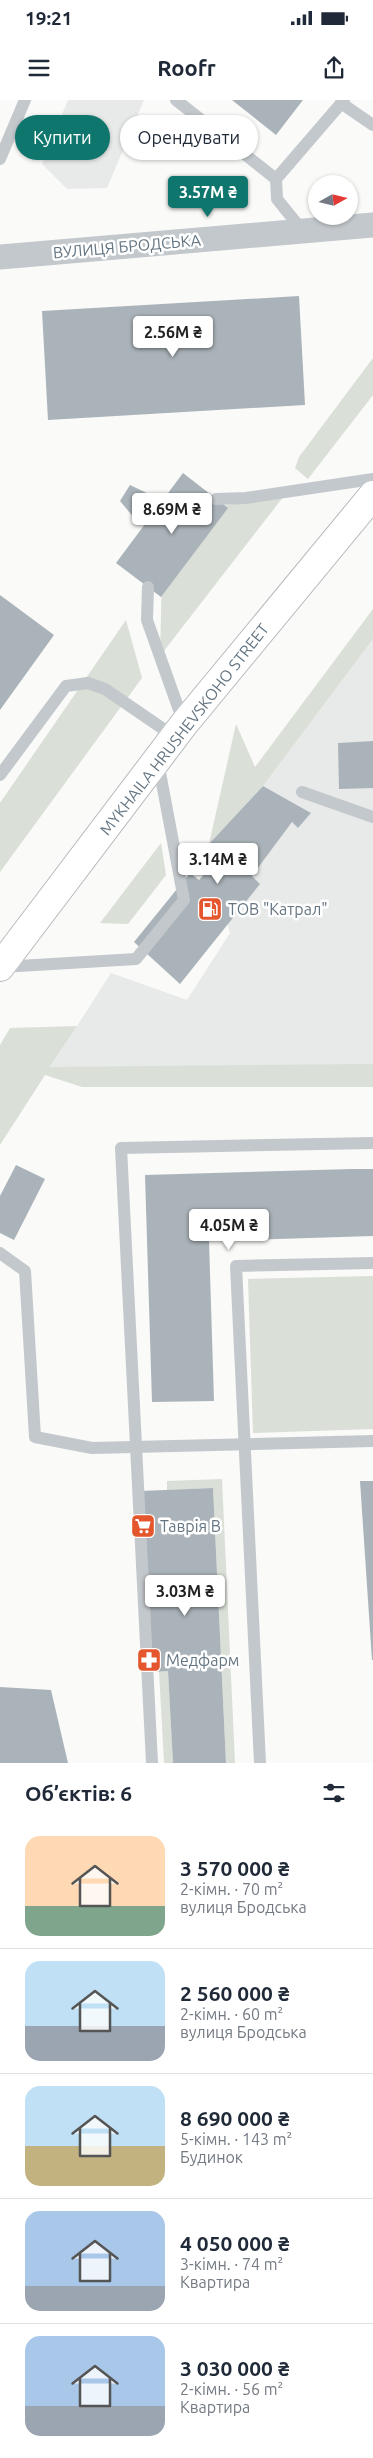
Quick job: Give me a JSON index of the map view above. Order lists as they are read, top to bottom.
{
  "streets": {
    "main road": ["MYKHAILA HRUSHEVSKOHO STREET"],
    "street": ["ВУЛИЦЯ БРОДСЬКА"]
  },
  "places": {
    "fuel station": ["ТОВ \"Катрал\""],
    "supermarket": ["Таврія В"],
    "pharmacy": ["Медфарм"]
  },
  "north": "right",
  "page": {
    "status": "19:21",
    "header": "Roofr",
    "chip": ["Купити", "Орендувати"],
    "price": [
      "3.57M ₴",
      "2.56M ₴",
      "8.69M ₴",
      "3.14M ₴",
      "4.05M ₴",
      "3.03M ₴"
    ],
    "heading": "Об’єктів: 6",
    "list": [
      {
        "name": "3 570 000 ₴",
        "note": "2-кімн. · 70 m² · вулиця Бродська"
      },
      {
        "name": "2 560 000 ₴",
        "note": "2-кімн. · 60 m² · вулиця Бродська"
      },
      {
        "name": "8 690 000 ₴",
        "note": "5-кімн. · 143 m² · Будинок"
      },
      {
        "name": "4 050 000 ₴",
        "note": "3-кімн. · 74 m² · Квартира"
      },
      {
        "name": "3 030 000 ₴",
        "note": "2-кімн. · 56 m² · Квартира"
      }
    ]
  }
}
